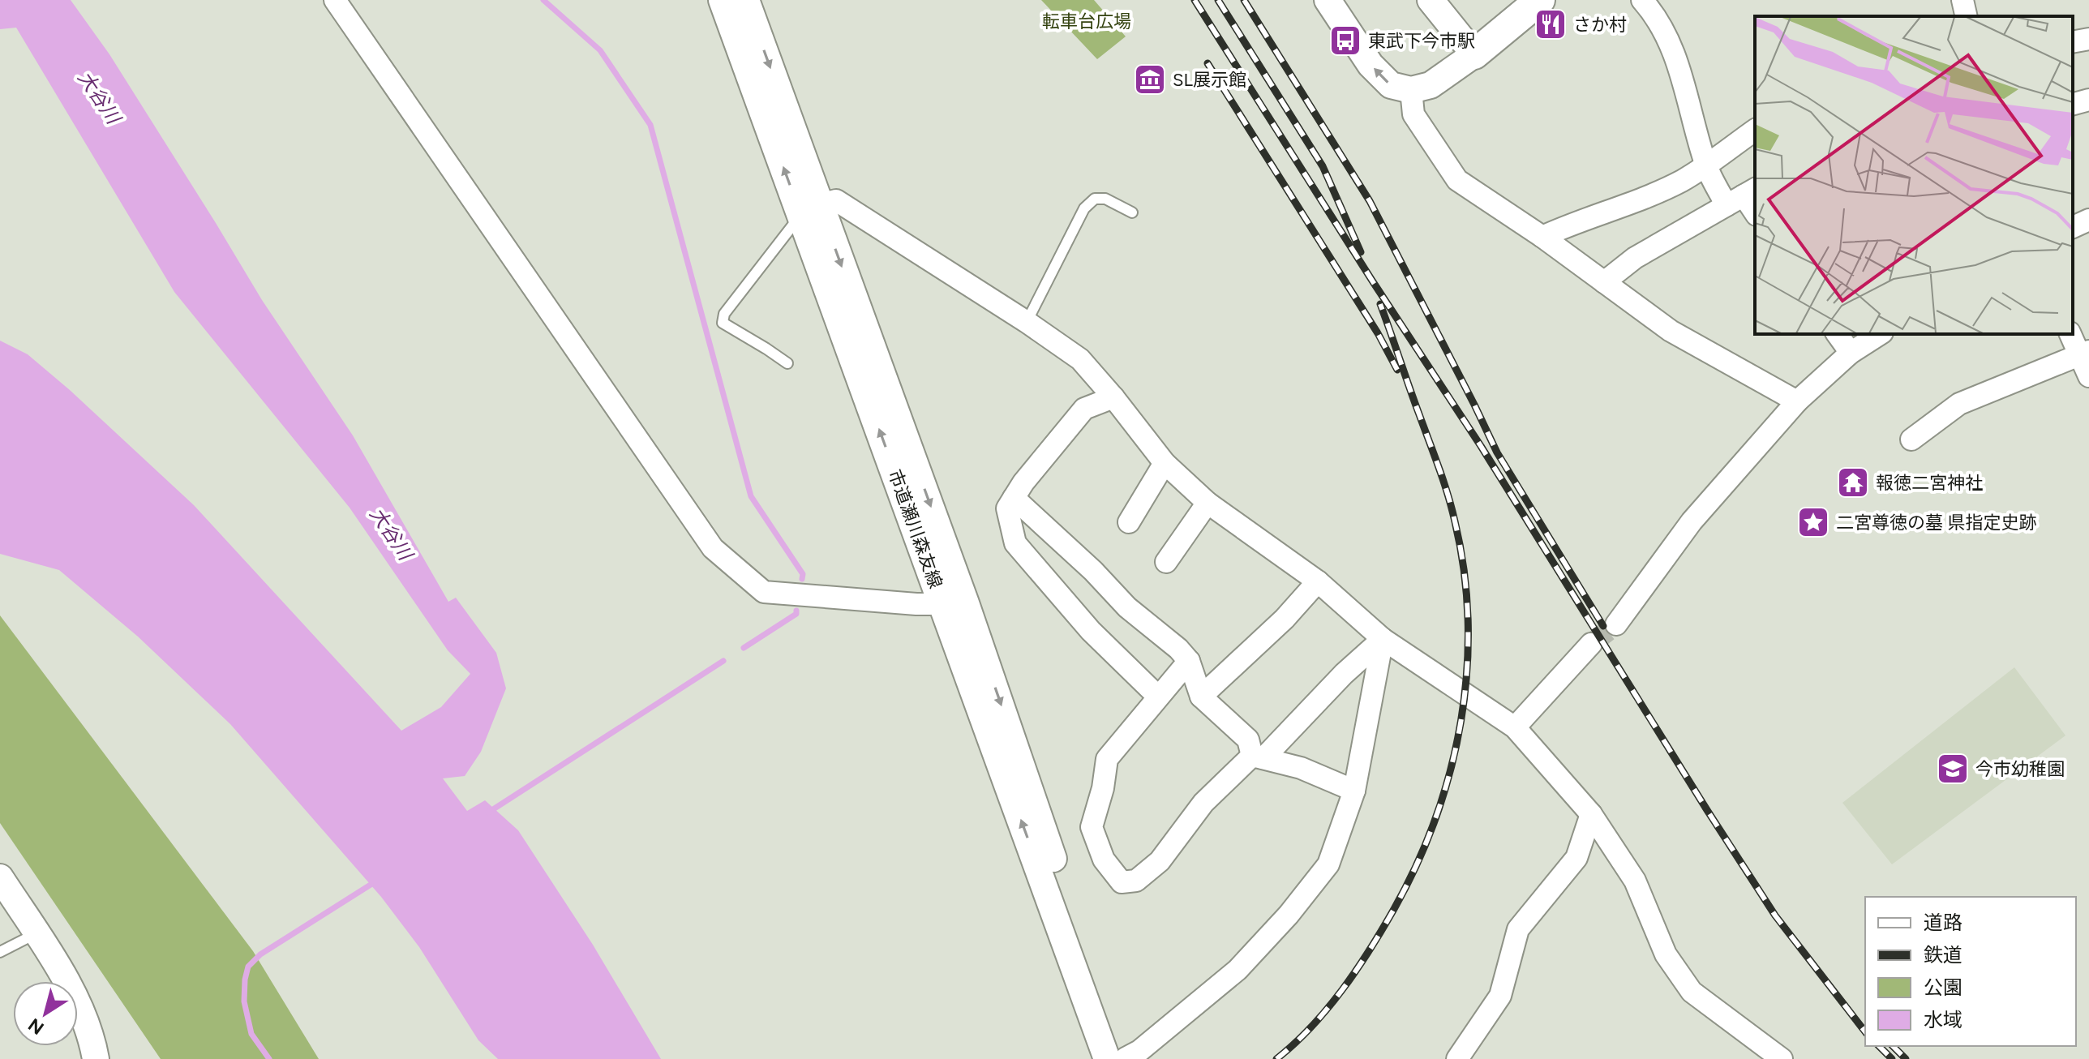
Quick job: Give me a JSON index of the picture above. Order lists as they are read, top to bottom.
{
  "streets": {
    "street": ["市道瀬川森友線"]
  },
  "water": ["大谷川"],
  "parks": ["転車台広場"],
  "places": {
    "restaurant": ["さか村"],
    "bus stop": ["東武下今市駅"],
    "museum": ["SL展示館"],
    "temple": ["報徳二宮神社"],
    "place": ["二宮尊徳の墓 県指定史跡"],
    "school or university": ["今市幼稚園"]
  },
  "legend": [
    "道路",
    "鉄道",
    "公園",
    "水域"
  ],
  "north": "bottom left"
}
